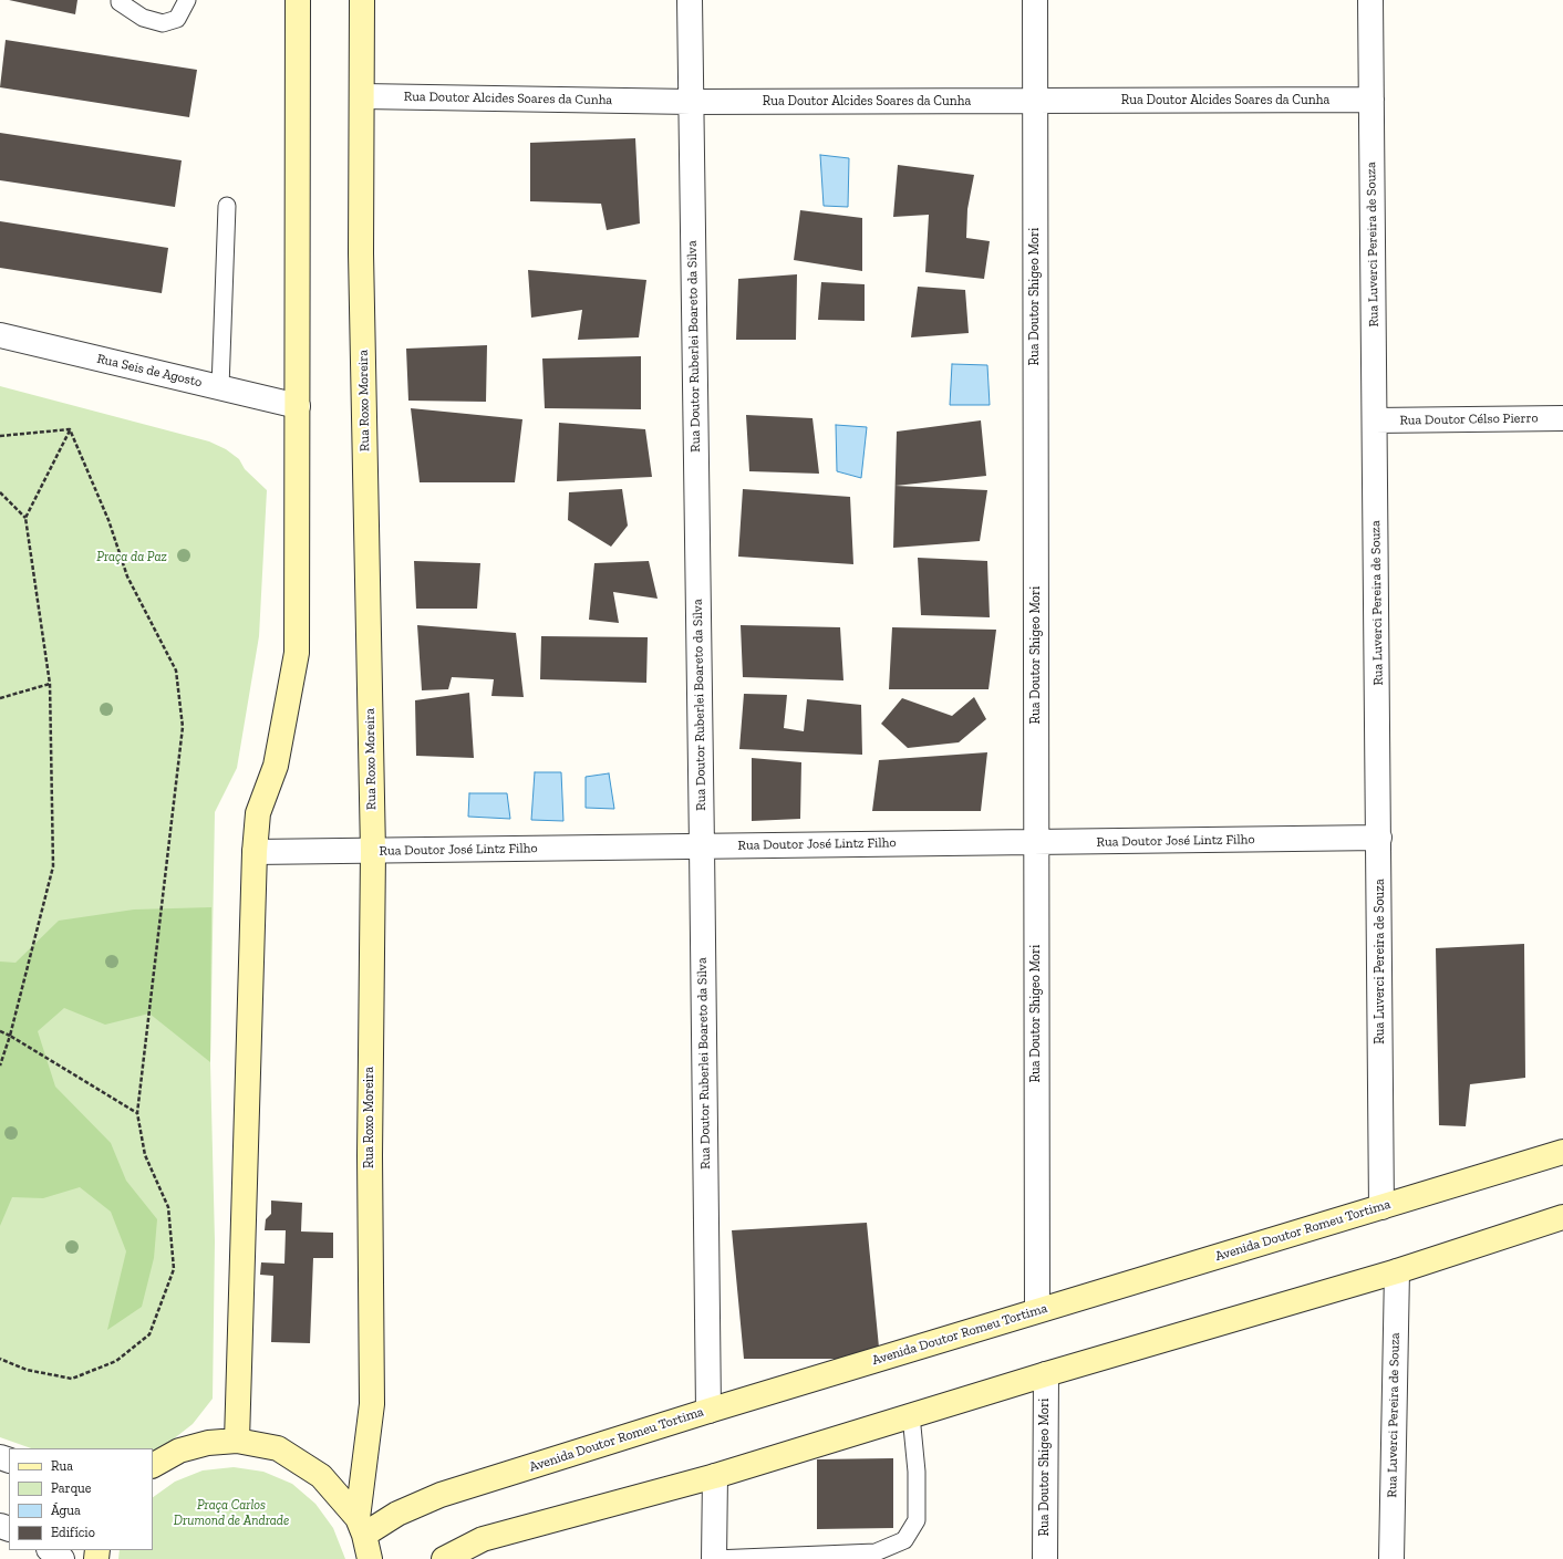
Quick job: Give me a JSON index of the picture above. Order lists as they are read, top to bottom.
{
  "streets": {
    "main road": ["Rua Roxo Moreira", "Avenida Doutor Romeu Tortima"],
    "street": [
      "Rua Doutor Alcides Soares da Cunha",
      "Rua Luverci Pereira de Souza",
      "Rua Doutor Shigeo Mori",
      "Rua Doutor Ruberlei Boareto da Silva",
      "Rua Seis de Agosto",
      "Rua Doutor Célso Pierro",
      "Rua Doutor José Lintz Filho"
    ]
  },
  "crossings": [
    ["Rua Doutor Alcides Soares da Cunha", "Rua Luverci Pereira de Souza"],
    ["Rua Doutor Alcides Soares da Cunha", "Rua Doutor Shigeo Mori"],
    ["Rua Doutor Alcides Soares da Cunha", "Rua Doutor Ruberlei Boareto da Silva"],
    ["Rua Doutor Alcides Soares da Cunha", "Rua Roxo Moreira"],
    ["Rua Luverci Pereira de Souza", "Rua Doutor Célso Pierro"],
    ["Rua Luverci Pereira de Souza", "Rua Doutor José Lintz Filho"],
    ["Rua Luverci Pereira de Souza", "Avenida Doutor Romeu Tortima"],
    ["Rua Doutor Shigeo Mori", "Rua Doutor José Lintz Filho"],
    ["Rua Doutor Shigeo Mori", "Avenida Doutor Romeu Tortima"],
    ["Rua Doutor Ruberlei Boareto da Silva", "Rua Doutor José Lintz Filho"],
    ["Rua Doutor Ruberlei Boareto da Silva", "Avenida Doutor Romeu Tortima"],
    ["Rua Roxo Moreira", "Rua Doutor José Lintz Filho"],
    ["Rua Roxo Moreira", "Avenida Doutor Romeu Tortima"]
  ],
  "parks": ["Praça da Paz", "Praça Carlos Drumond de Andrade"],
  "legend": [
    "Rua",
    "Parque",
    "Água",
    "Edifício"
  ]
}
